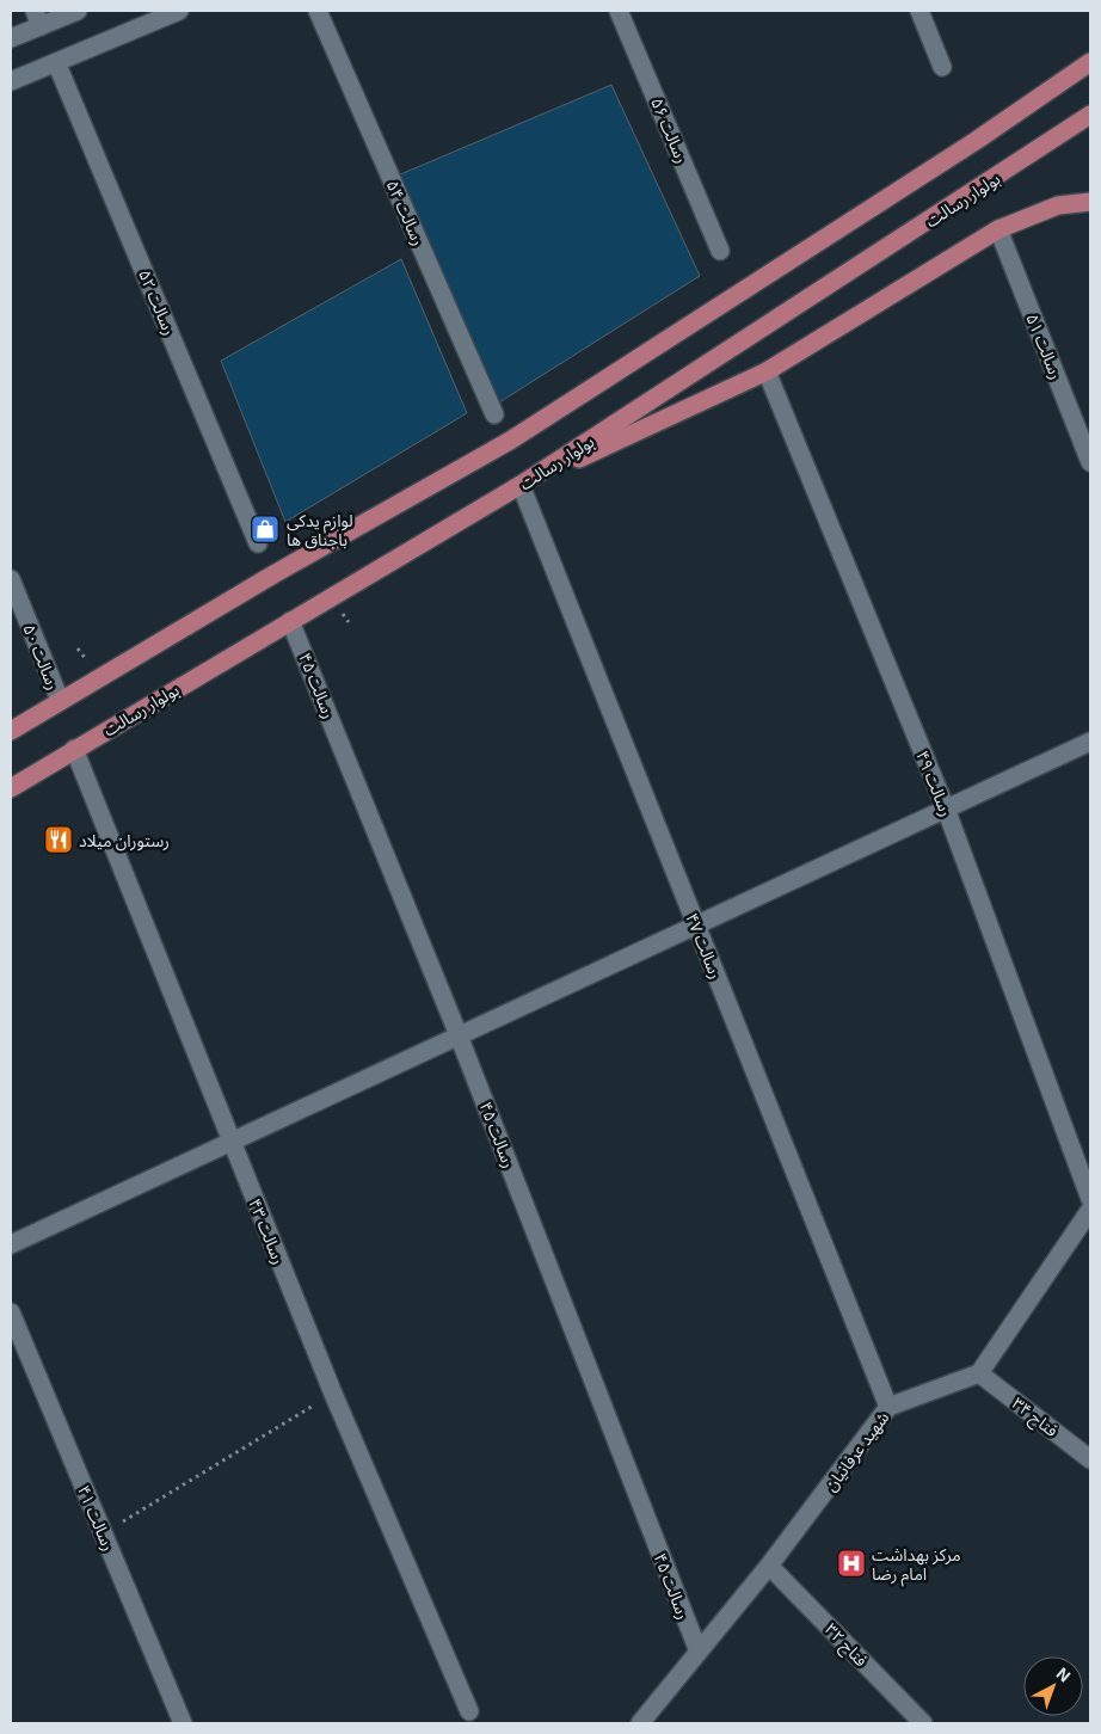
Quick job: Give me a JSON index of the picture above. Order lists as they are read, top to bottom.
{
  "streets": {
    "main road": ["بولوار رسالت"],
    "street": [
      "رسالت ۵۶",
      "رسالت ۵۴",
      "رسالت ۵۲",
      "رسالت ۵۱",
      "رسالت ۵۰",
      "رسالت ۴۵",
      "رسالت ۴۹",
      "رسالت ۴۷",
      "رسالت ۴۳",
      "فتاح ۳۴",
      "شهید عرفانیان",
      "رسالت ۴۱",
      "فتاح ۳۲"
    ]
  },
  "crossings": [
    ["بولوار رسالت", "رسالت ۴۵"],
    ["بولوار رسالت", "رسالت ۴۷"],
    ["بولوار رسالت", "رسالت ۴۳"],
    ["رسالت ۴۵", "شهید عرفانیان"],
    ["رسالت ۴۷", "شهید عرفانیان"],
    ["فتاح ۳۴", "شهید عرفانیان"],
    ["شهید عرفانیان", "فتاح ۳۲"]
  ],
  "places": {
    "shop": ["لوازم یدکی باجناق ها"],
    "restaurant": ["رستوران میلاد"],
    "hospital": ["مرکز بهداشت امام رضا"]
  },
  "north": "top right"
}
